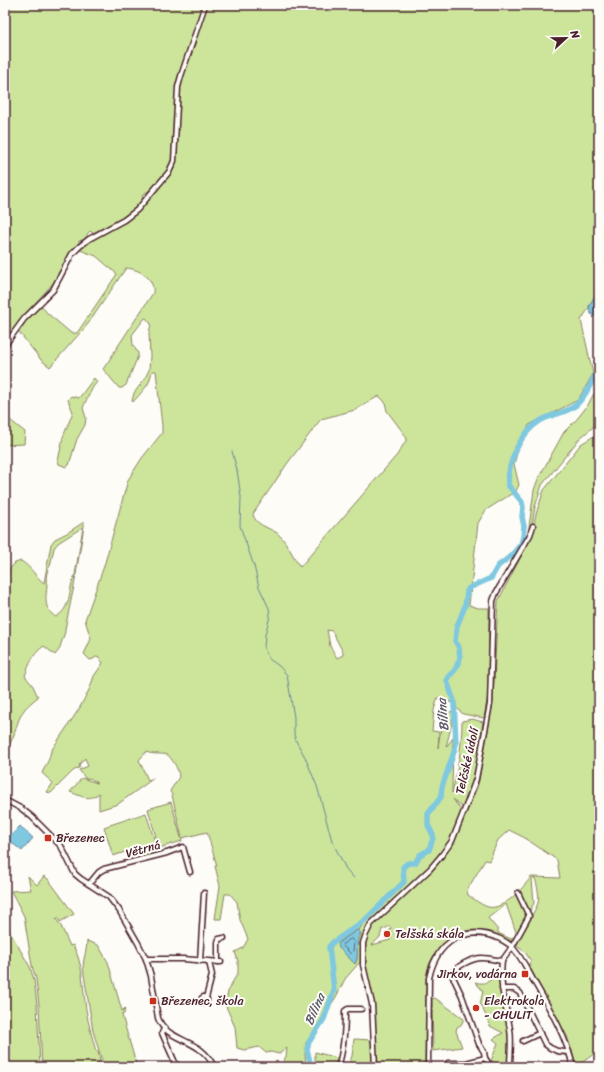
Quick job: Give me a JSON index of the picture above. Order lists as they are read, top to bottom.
{
  "streets": {
    "street": ["Telčské údolí", "Větrná"]
  },
  "water": ["Bílina"],
  "places": {
    "transit": ["Březenec", "Jirkov, vodárna", "Březenec, škola"],
    "other": ["Telšská skála", "Elektrokola - CHULIT"]
  },
  "north": "right"
}
